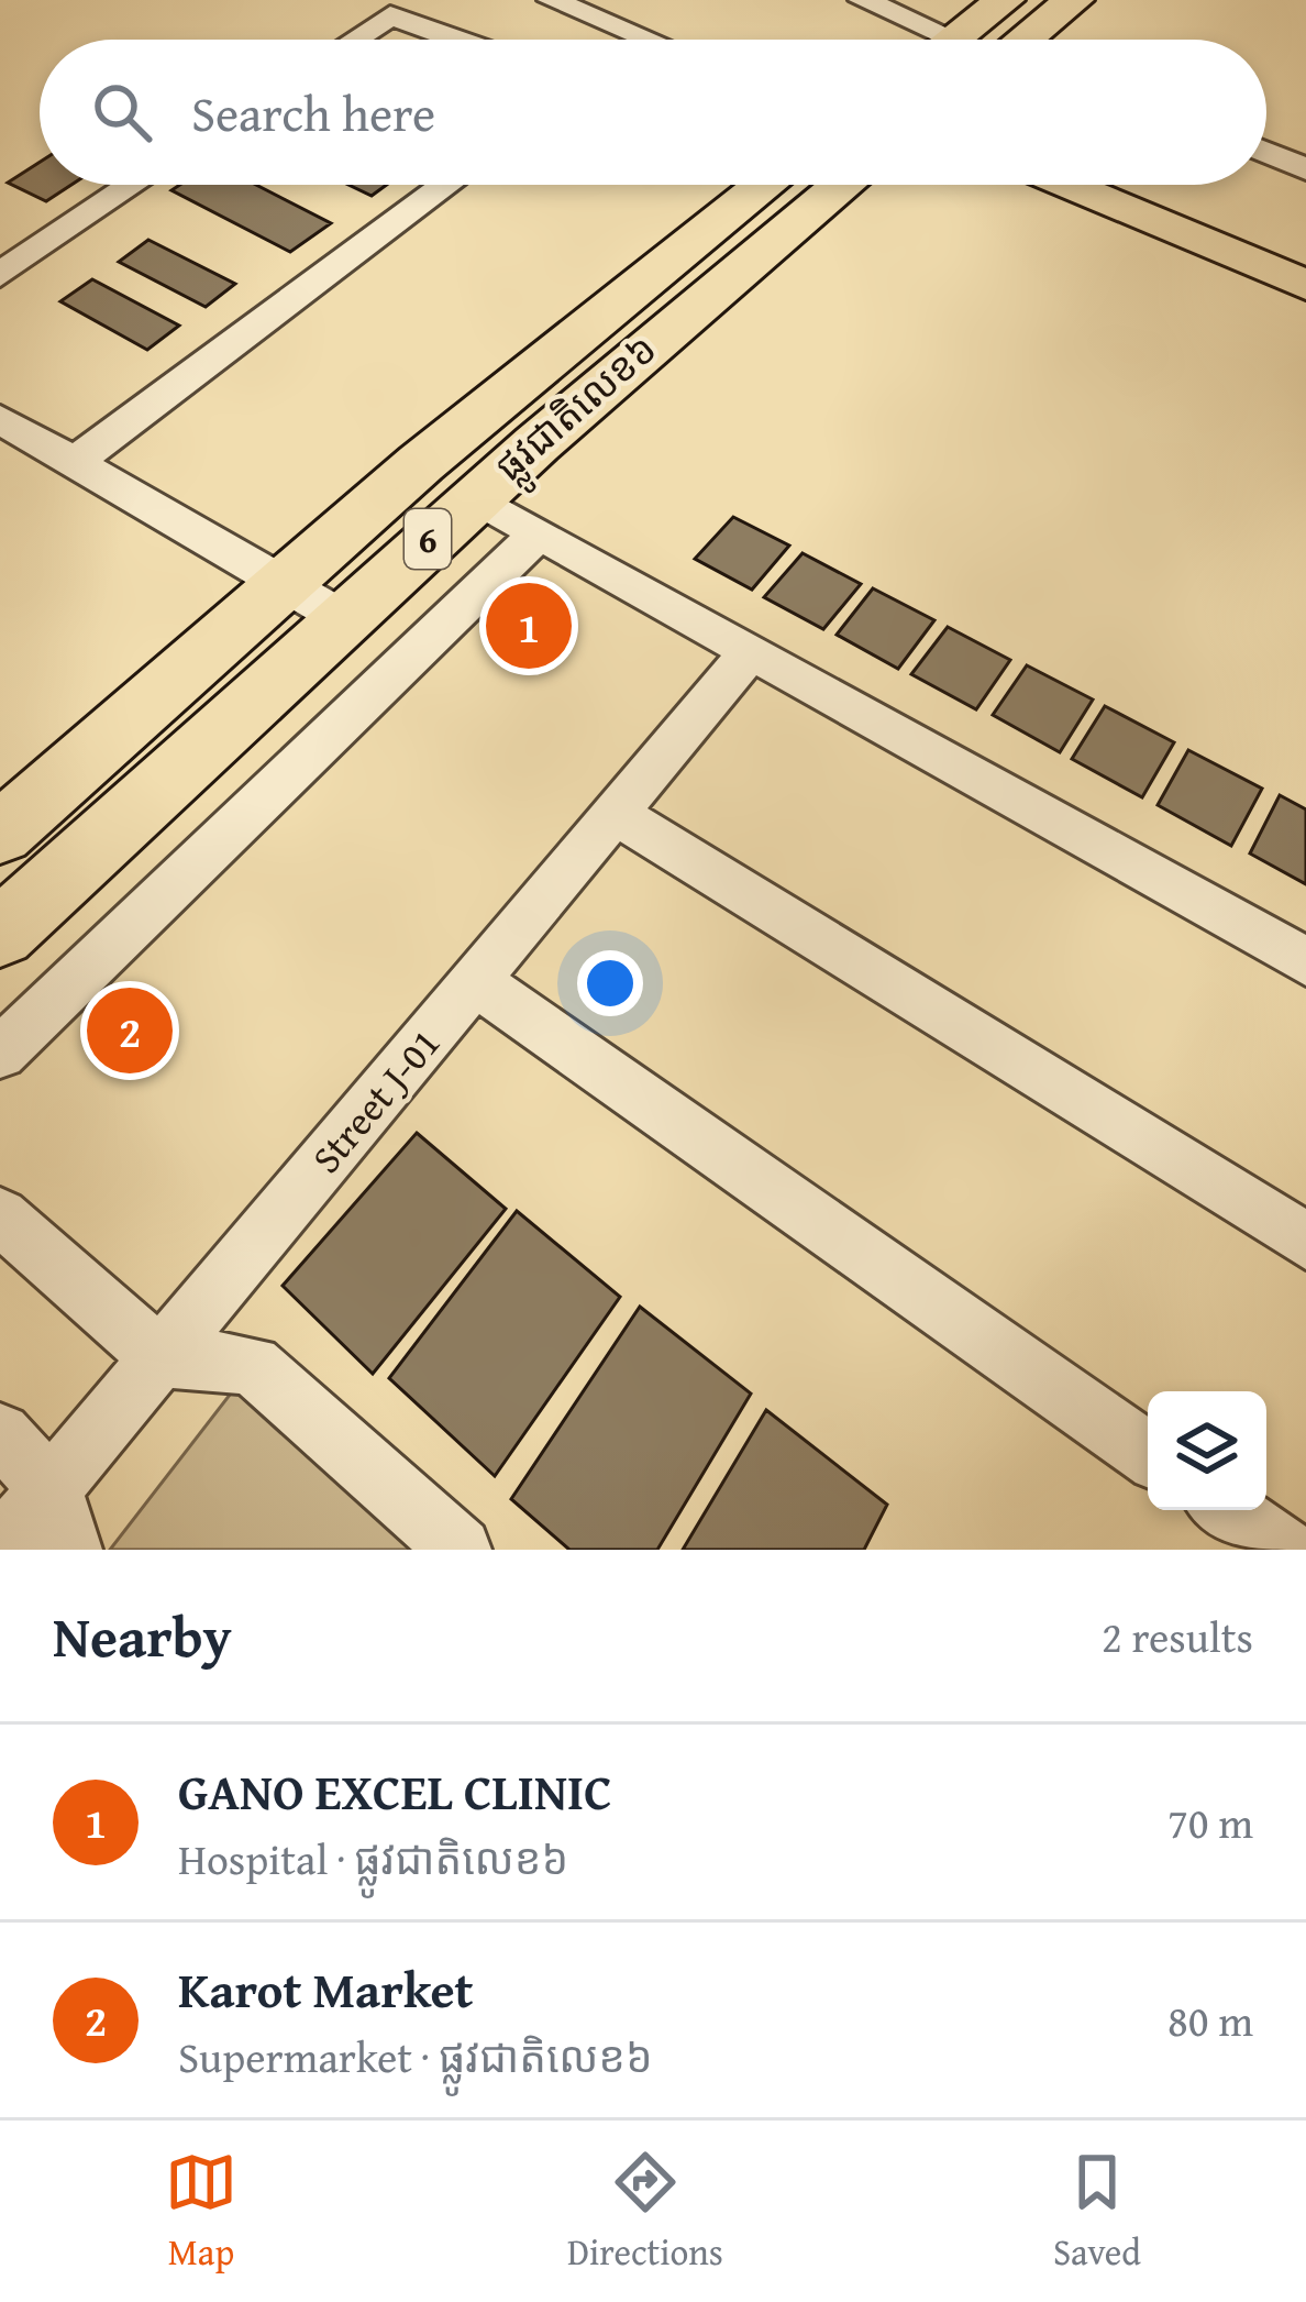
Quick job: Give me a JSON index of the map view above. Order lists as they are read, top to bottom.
{
  "streets": {
    "highway": ["ផ្លូវជាតិលេខ៦", "6"],
    "street": ["Street J-01"]
  },
  "page": {
    "search": "Search here",
    "pins": ["1", "2"],
    "heading": ["Nearby", "2 results"],
    "list": [
      {
        "mark": "1",
        "name": "GANO EXCEL CLINIC",
        "note": "Hospital · ផ្លូវជាតិលេខ៦",
        "value": "70 m"
      },
      {
        "mark": "2",
        "name": "Karot Market",
        "note": "Supermarket · ផ្លូវជាតិលេខ៦",
        "value": "80 m"
      }
    ],
    "nav": ["Map", "Directions", "Saved"]
  }
}
